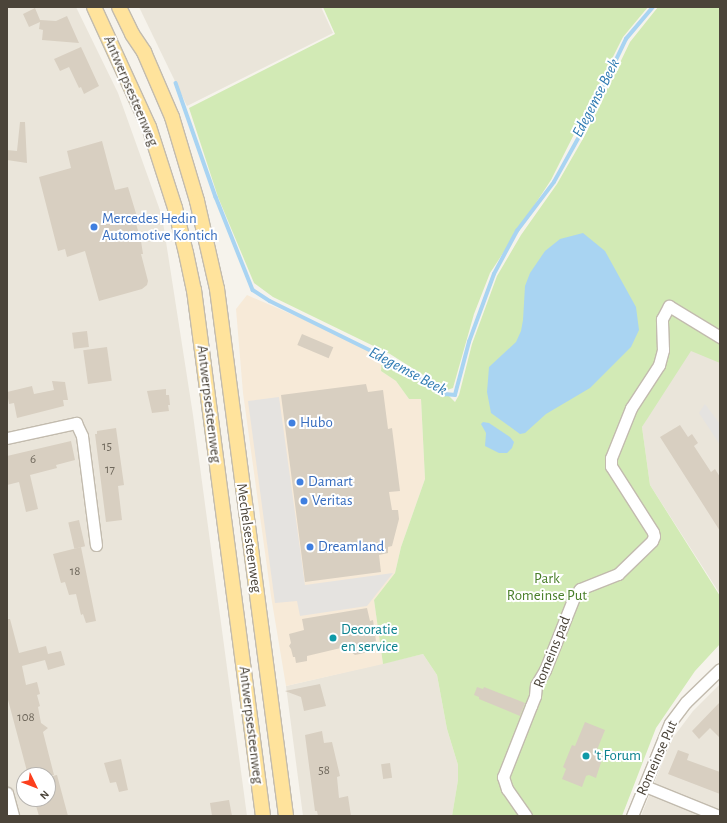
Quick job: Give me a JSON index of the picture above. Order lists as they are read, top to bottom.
{
  "streets": {
    "main road": ["Antwerpsesteenweg", "Mechelsesteenweg"],
    "street": ["Romeins pad", "Romeinse Put"]
  },
  "crossings": [
    ["Antwerpsesteenweg", "Mechelsesteenweg"]
  ],
  "water": ["Edegemse Beek"],
  "parks": ["Park Romeinse Put"],
  "places": [
    "Mercedes Hedin Automotive Kontich",
    "Hubo",
    "Damart",
    "Veritas",
    "Dreamland",
    "Decoratie en service",
    "'t Forum"
  ],
  "house_numbers": [
    "15",
    "6",
    "17",
    "18",
    "108",
    "58"
  ],
  "north": "bottom right"
}
